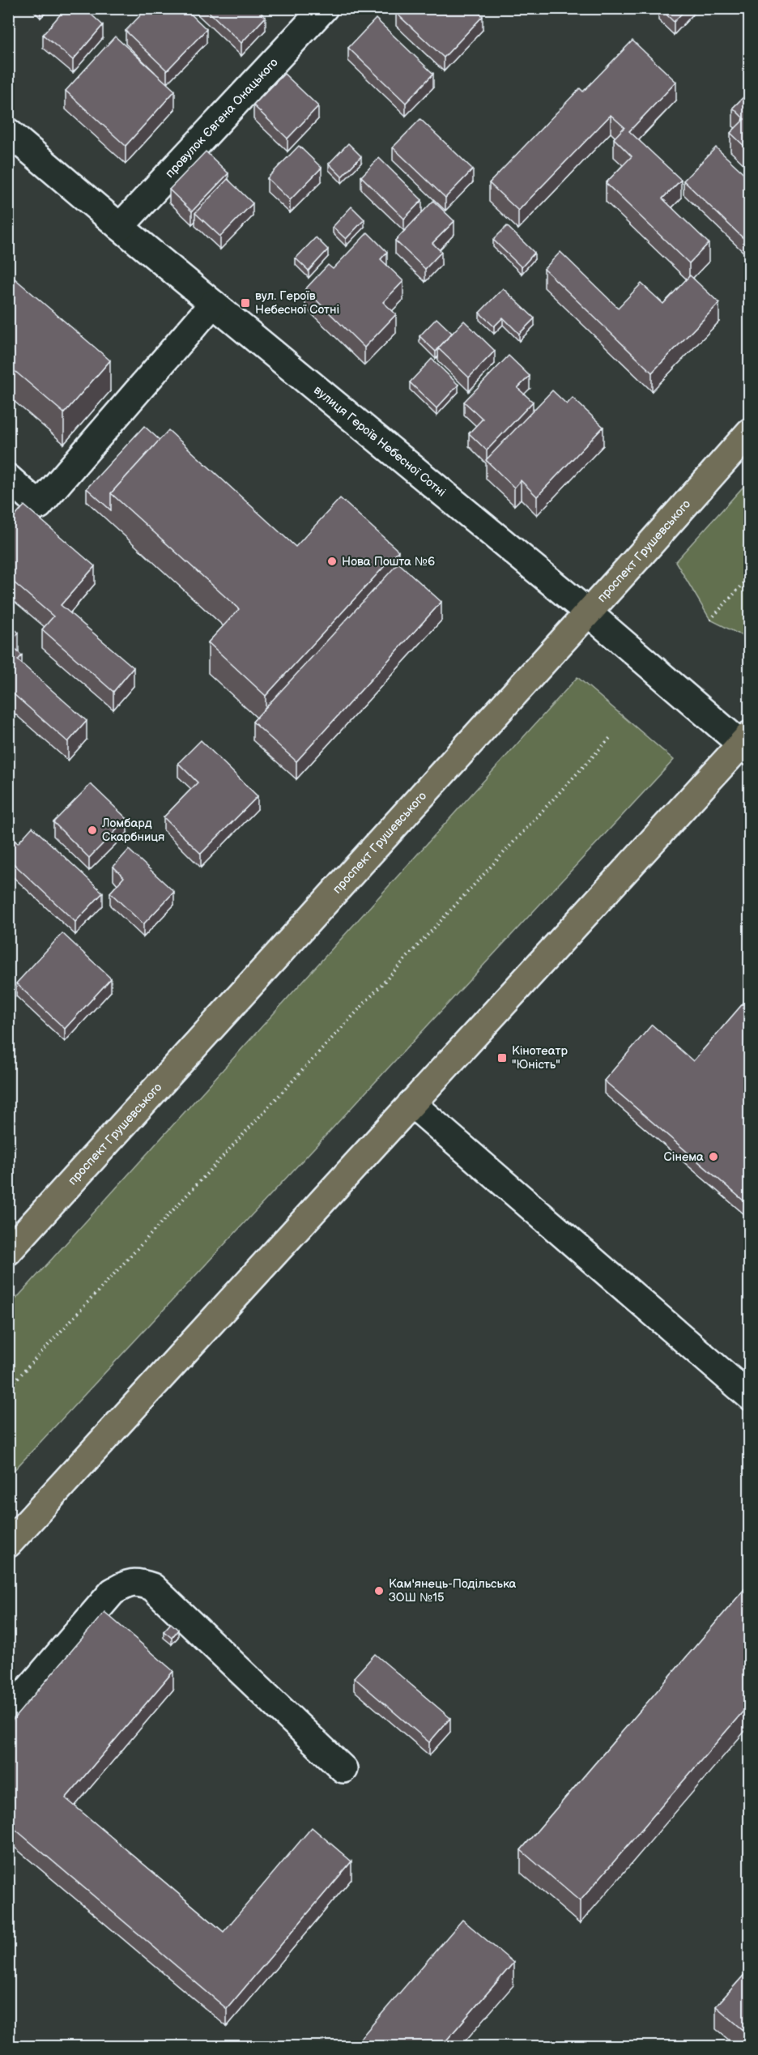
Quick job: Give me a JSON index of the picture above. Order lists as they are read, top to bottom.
{
  "streets": {
    "main road": ["проспект Грушевського"],
    "street": ["провулок Євгена Онацького", "вулиця Героїв Небесної Сотні"]
  },
  "crossings": [
    ["провулок Євгена Онацького", "вулиця Героїв Небесної Сотні"],
    ["вулиця Героїв Небесної Сотні", "проспект Грушевського"]
  ],
  "places": {
    "transit": ["вул. Героїв Небесної Сотні", "Кінотеатр \"Юність\""],
    "other": [
      "Нова Пошта №6",
      "Ломбард Скарбниця",
      "Сінема",
      "Кам'янець-Подільська ЗОШ №15"
    ]
  }
}
